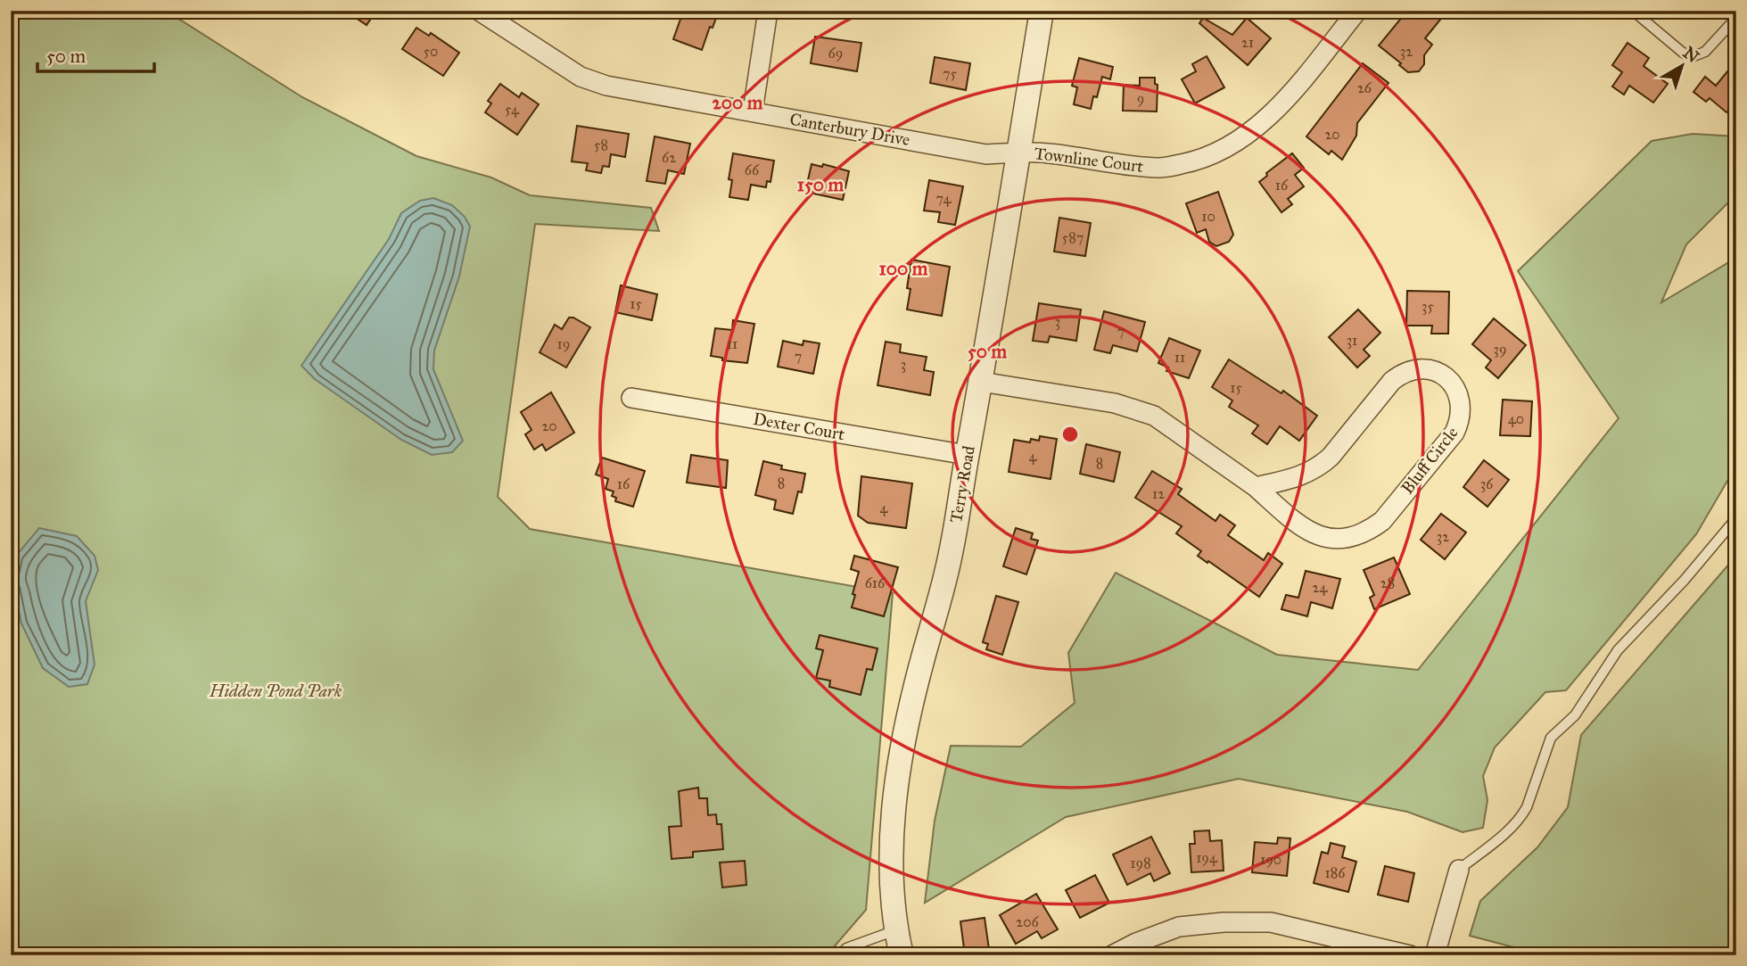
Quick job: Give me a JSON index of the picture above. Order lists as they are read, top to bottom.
{
  "streets": {
    "street": [
      "Canterbury Drive",
      "Townline Court",
      "Dexter Court",
      "Bluff Circle",
      "Terry Road"
    ]
  },
  "crossings": [
    ["Canterbury Drive", "Townline Court"],
    ["Canterbury Drive", "Terry Road"],
    ["Townline Court", "Terry Road"],
    ["Dexter Court", "Terry Road"],
    ["Bluff Circle", "Terry Road"]
  ],
  "parks": ["Hidden Pond Park"],
  "house_numbers": [
    "21",
    "50",
    "32",
    "69",
    "75",
    "26",
    "9",
    "54",
    "20",
    "58",
    "62",
    "66",
    "16",
    "74",
    "10",
    "587",
    "15",
    "35",
    "3",
    "7",
    "31",
    "19",
    "11",
    "39",
    "7",
    "11",
    "3",
    "15",
    "40",
    "20",
    "4",
    "8",
    "8",
    "16",
    "36",
    "12",
    "4",
    "32",
    "616",
    "28",
    "24",
    "194",
    "190",
    "198",
    "186",
    "206"
  ],
  "scale_bar": "50 m",
  "north": "top right",
  "rings": [
    "200 m",
    "150 m",
    "100 m",
    "50 m"
  ]
}
